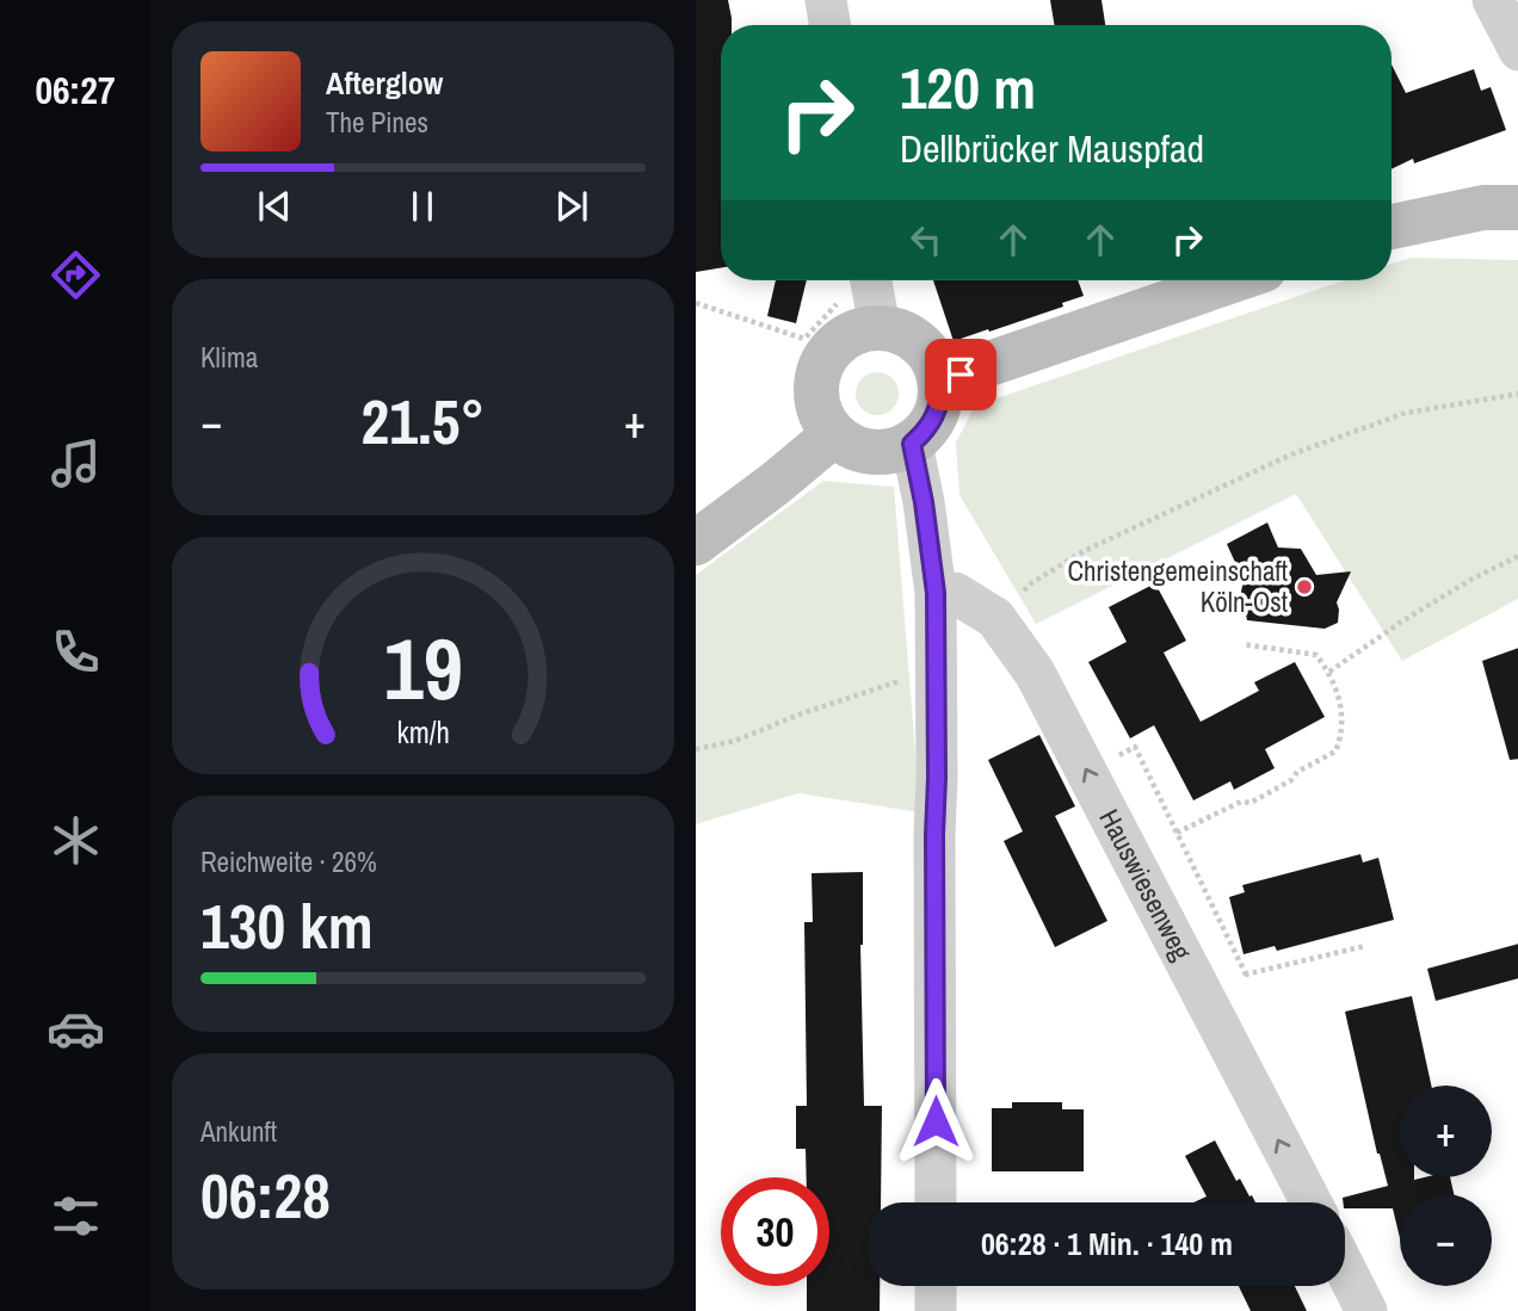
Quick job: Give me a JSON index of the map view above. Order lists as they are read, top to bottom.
{
  "streets": {
    "street": ["Hauswiesenweg"]
  },
  "one_way": ["Hauswiesenweg"],
  "places": ["Christengemeinschaft Köln-Ost"],
  "page": {
    "tabs": "06:27",
    "turn": ["120 m", "Dellbrücker Mauspfad"],
    "song": ["Afterglow", "The Pines"],
    "tile": [
      "Klima",
      ["Reichweite · 26%", "130 km"],
      ["Ankunft", "06:28"]
    ],
    "heat": ["−", "21.5°", "+"],
    "map_buttons": ["+", "−"],
    "limit": "30",
    "trip": "06:28 · 1 Min. · 140 m",
    "gauge": ["19", "km/h"]
  }
}
